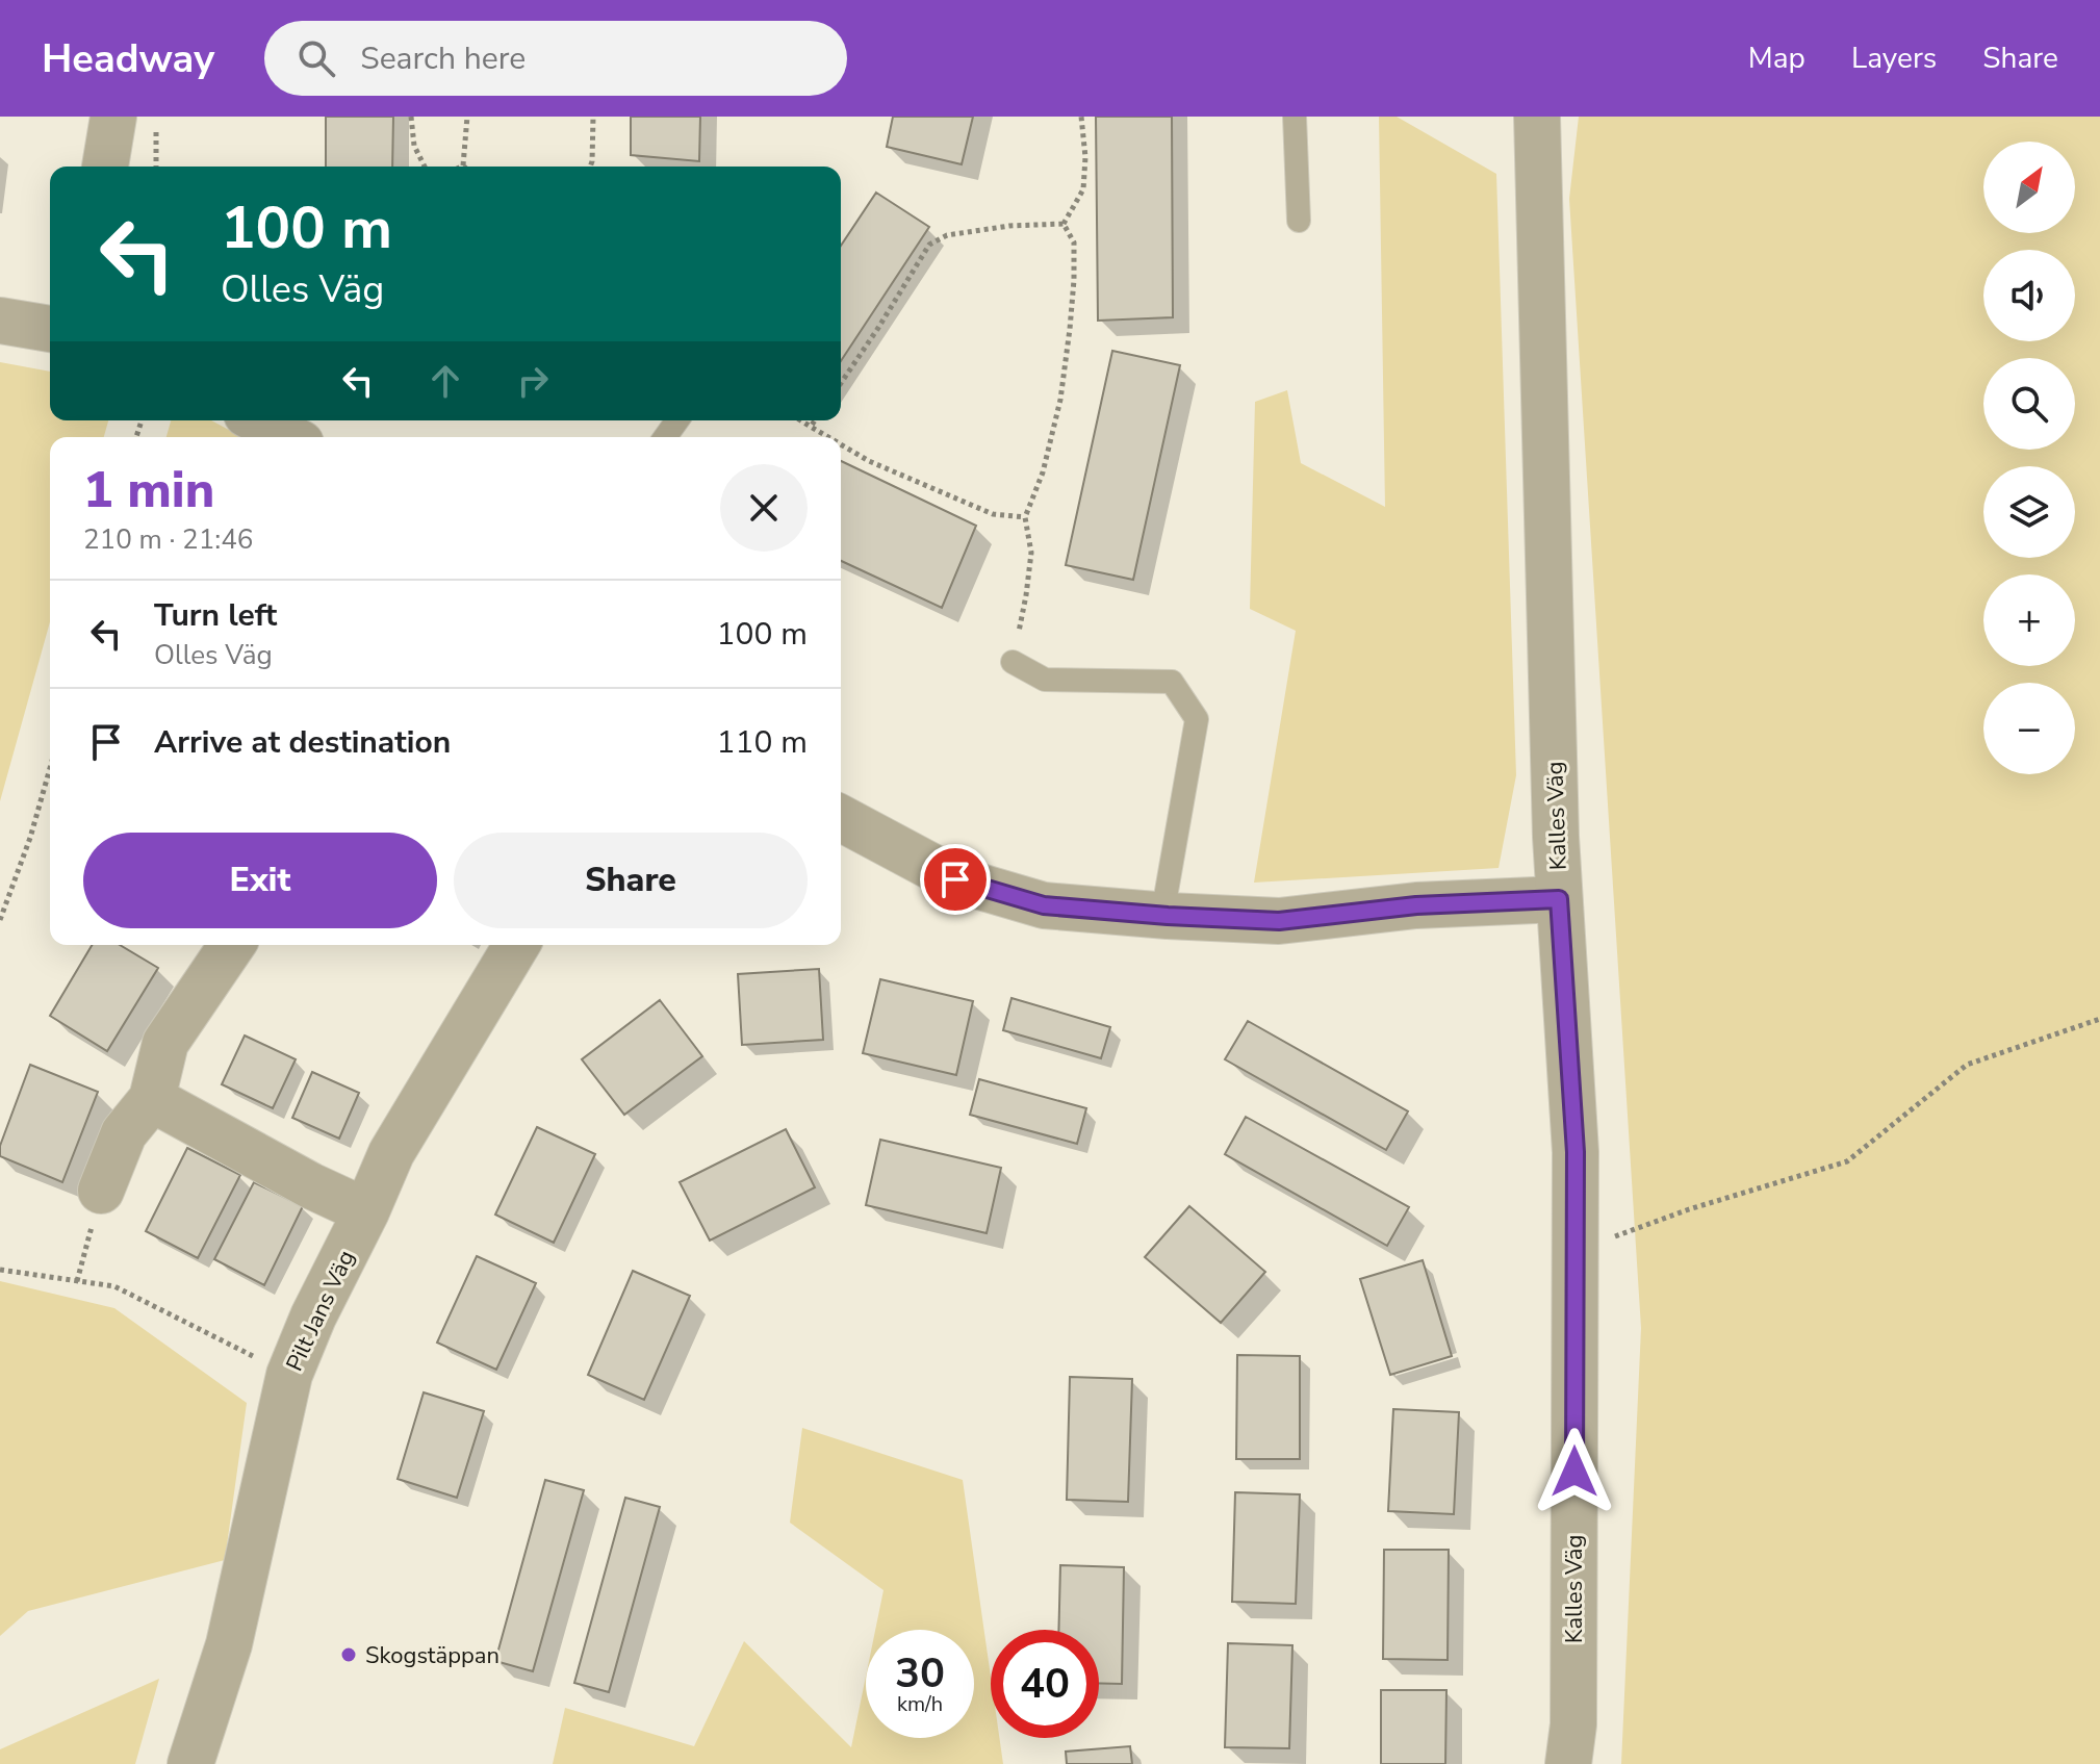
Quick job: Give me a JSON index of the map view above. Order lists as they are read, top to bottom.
{
  "streets": {
    "street": ["Kalles Väg", "Pilt Jans Väg"]
  },
  "places": ["Skogstäppan"],
  "north": "top right",
  "page": {
    "header": "Headway",
    "search": "Search here",
    "nav": ["Map", "Layers", "Share"],
    "map_buttons": ["+", "−"],
    "turn": ["100 m", "Olles Väg"],
    "heading": ["1 min", "210 m · 21:46"],
    "list": [
      {
        "name": "Turn left",
        "note": "Olles Väg",
        "value": "100 m"
      },
      {
        "name": "Arrive at destination",
        "value": "110 m"
      }
    ],
    "buttons": ["Exit", "Share"],
    "speed": "30 km/h",
    "limit": "40"
  }
}
